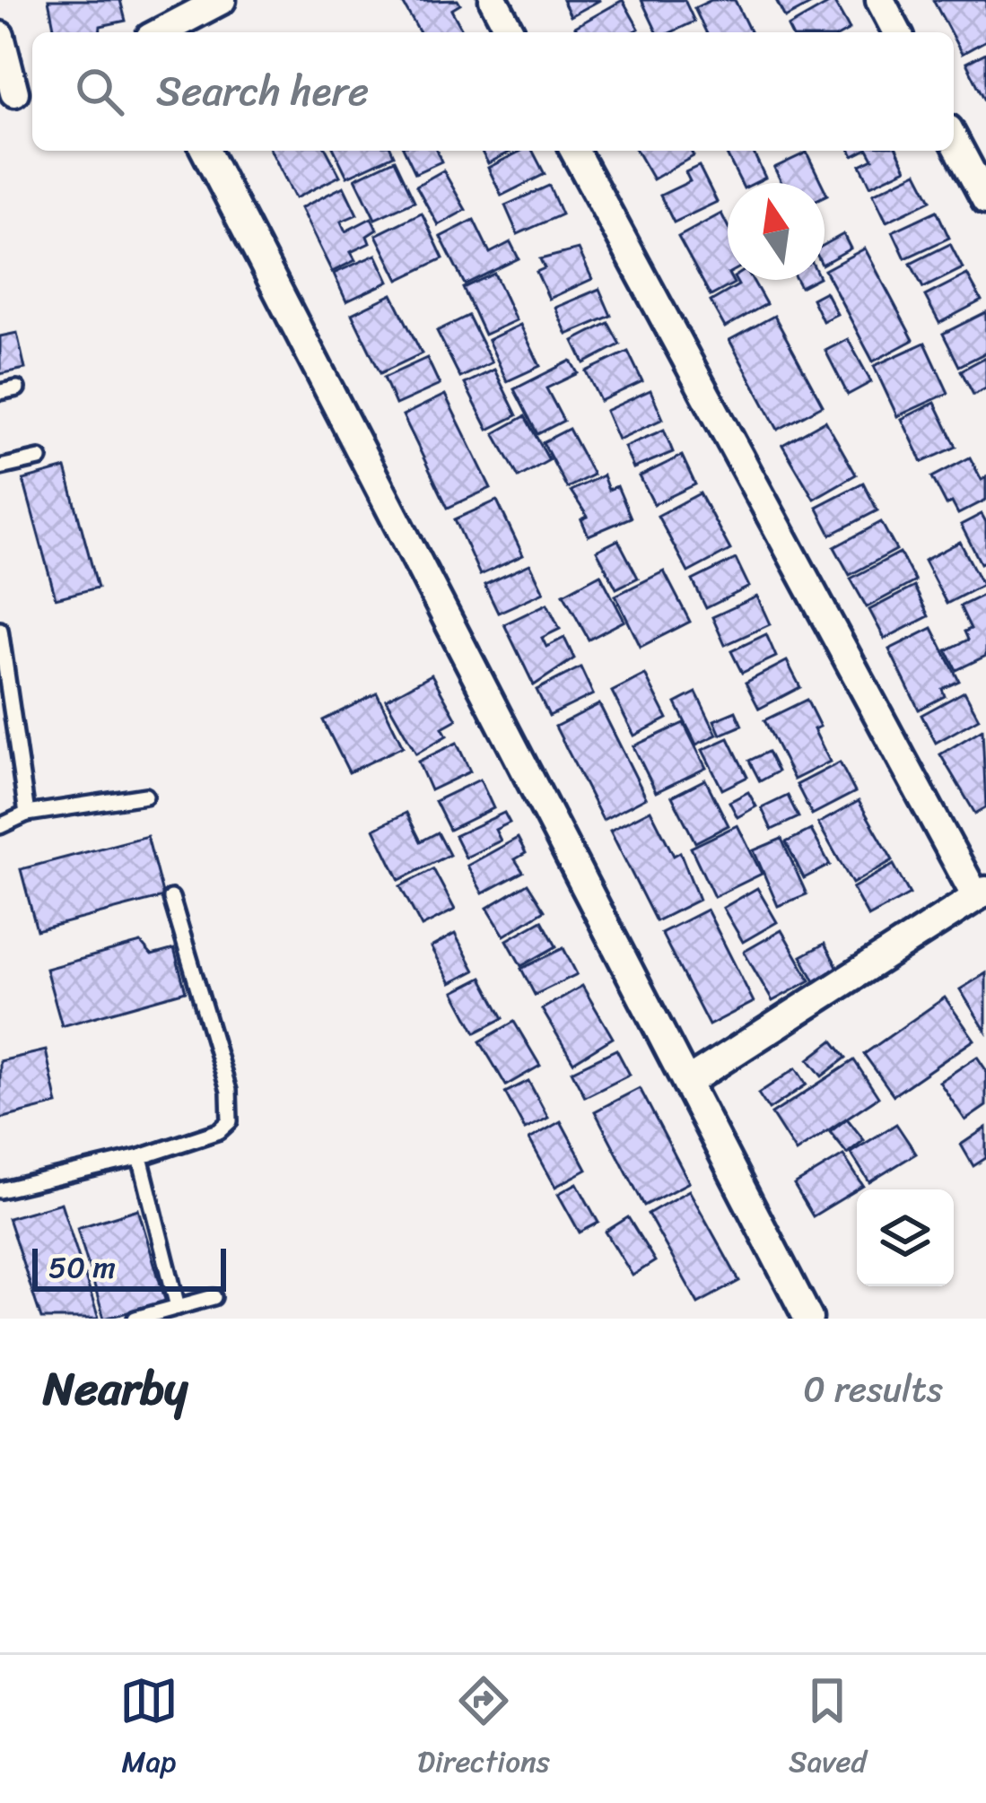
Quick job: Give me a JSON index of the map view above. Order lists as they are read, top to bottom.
{
  "scale_bar": "50 m",
  "north": "top",
  "page": {
    "search": "Search here",
    "scale": "50 m",
    "heading": ["Nearby", "0 results"],
    "nav": ["Map", "Directions", "Saved"]
  }
}
